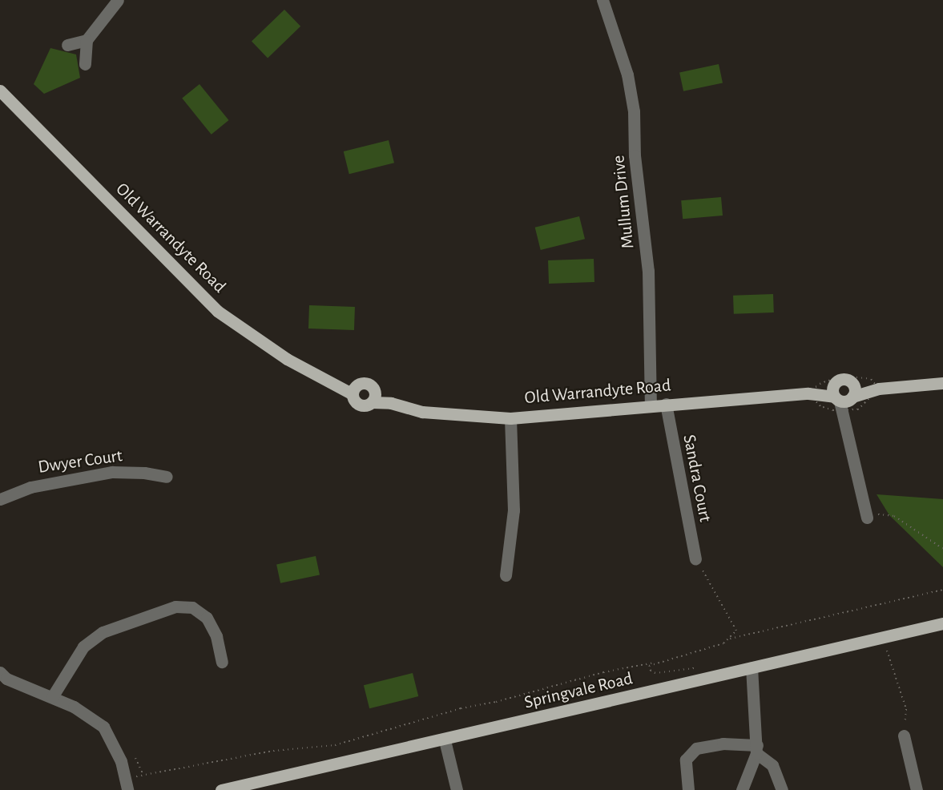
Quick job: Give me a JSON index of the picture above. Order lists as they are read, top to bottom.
{
  "streets": {
    "main road": ["Old Warrandyte Road", "Springvale Road"],
    "street": ["Mullum Drive", "Dwyer Court", "Sandra Court"]
  },
  "crossings": [
    ["Mullum Drive", "Old Warrandyte Road"],
    ["Old Warrandyte Road", "Sandra Court"]
  ]
}
